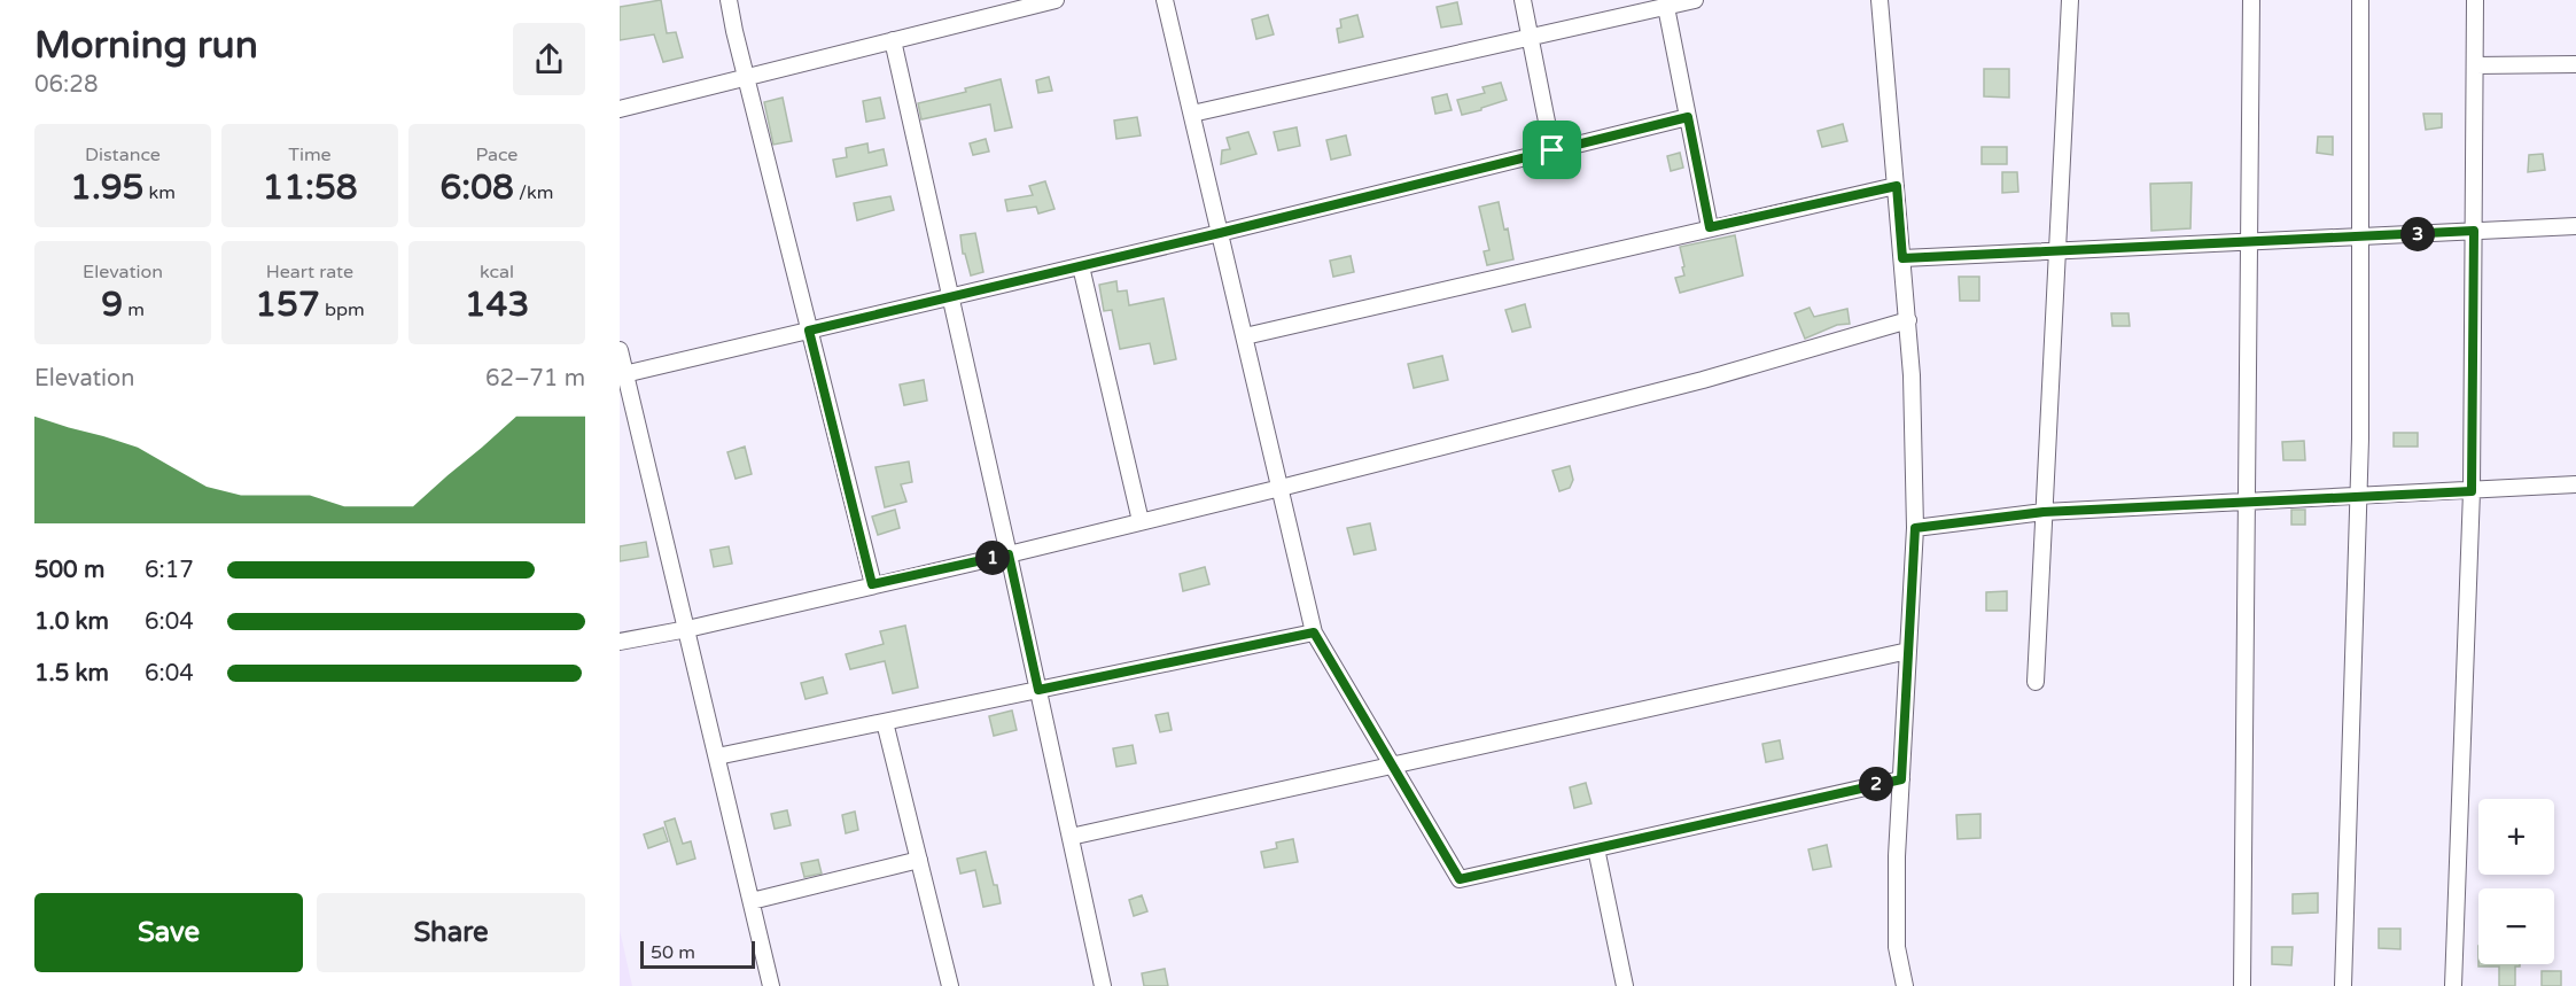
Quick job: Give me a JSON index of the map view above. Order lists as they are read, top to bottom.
{
  "scale_bar": "50 m",
  "page": {
    "heading": ["Morning run", "06:28"],
    "stats": [
      ["Distance", "1.95 km"],
      ["Time", "11:58"],
      ["Pace", "6:08 /km"],
      ["Elevation", "9 m"],
      ["Heart rate", "157 bpm"],
      ["kcal", "143"]
    ],
    "pins": ["3", "1", "2"],
    "chart": ["Elevation", "62–71 m"],
    "list": [
      {
        "name": "500 m",
        "note": "6:17"
      },
      {
        "name": "1.0 km",
        "note": "6:04"
      },
      {
        "name": "1.5 km",
        "note": "6:04"
      }
    ],
    "map_buttons": ["+", "−"],
    "buttons": ["Save", "Share"],
    "scale": "50 m"
  }
}
